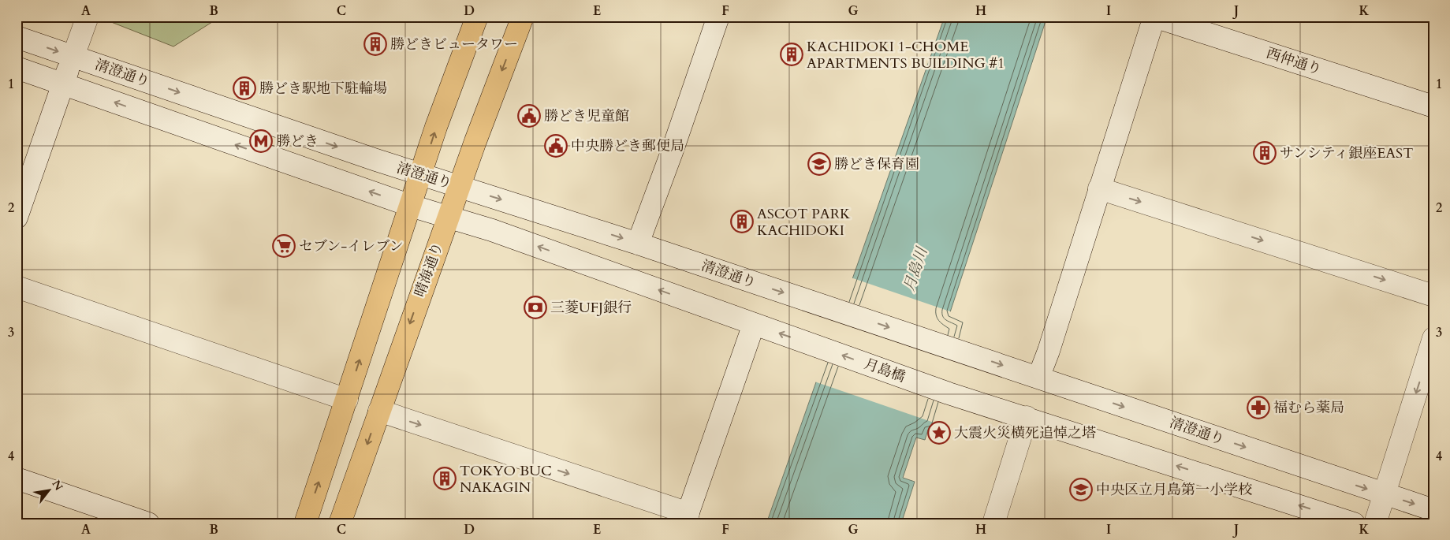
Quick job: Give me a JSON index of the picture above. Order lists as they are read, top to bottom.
{
  "streets": {
    "main road": ["晴海通り"],
    "street": ["西仲通り", "清澄通り", "月島橋"]
  },
  "crossings": [
    ["清澄通り", "晴海通り"]
  ],
  "one_way": ["月島橋"],
  "water": ["月島川"],
  "places": {
    "building": [
      "勝どきビュータワー",
      "KACHIDOKI 1-CHOME APARTMENTS BUILDING #1",
      "勝どき駅地下駐輪場",
      "サンシティ銀座EAST",
      "ASCOT PARK KACHIDOKI",
      "TOKYO BUC NAKAGIN"
    ],
    "public building": ["勝どき児童館", "中央勝どき郵便局"],
    "metro station": ["勝どき"],
    "school or university": ["勝どき保育園", "中央区立月島第一小学校"],
    "supermarket": ["セブン-イレブン"],
    "bank": ["三菱UFJ銀行"],
    "pharmacy": ["福むら薬局"],
    "place": ["大震火災横死追悼之塔"]
  },
  "north": "top right",
  "grid": {
    "columns": [
      "A",
      "B",
      "C",
      "D",
      "E",
      "F",
      "G",
      "H",
      "I",
      "J",
      "K"
    ],
    "rows": [
      "1",
      "2",
      "3",
      "4"
    ]
  }
}
